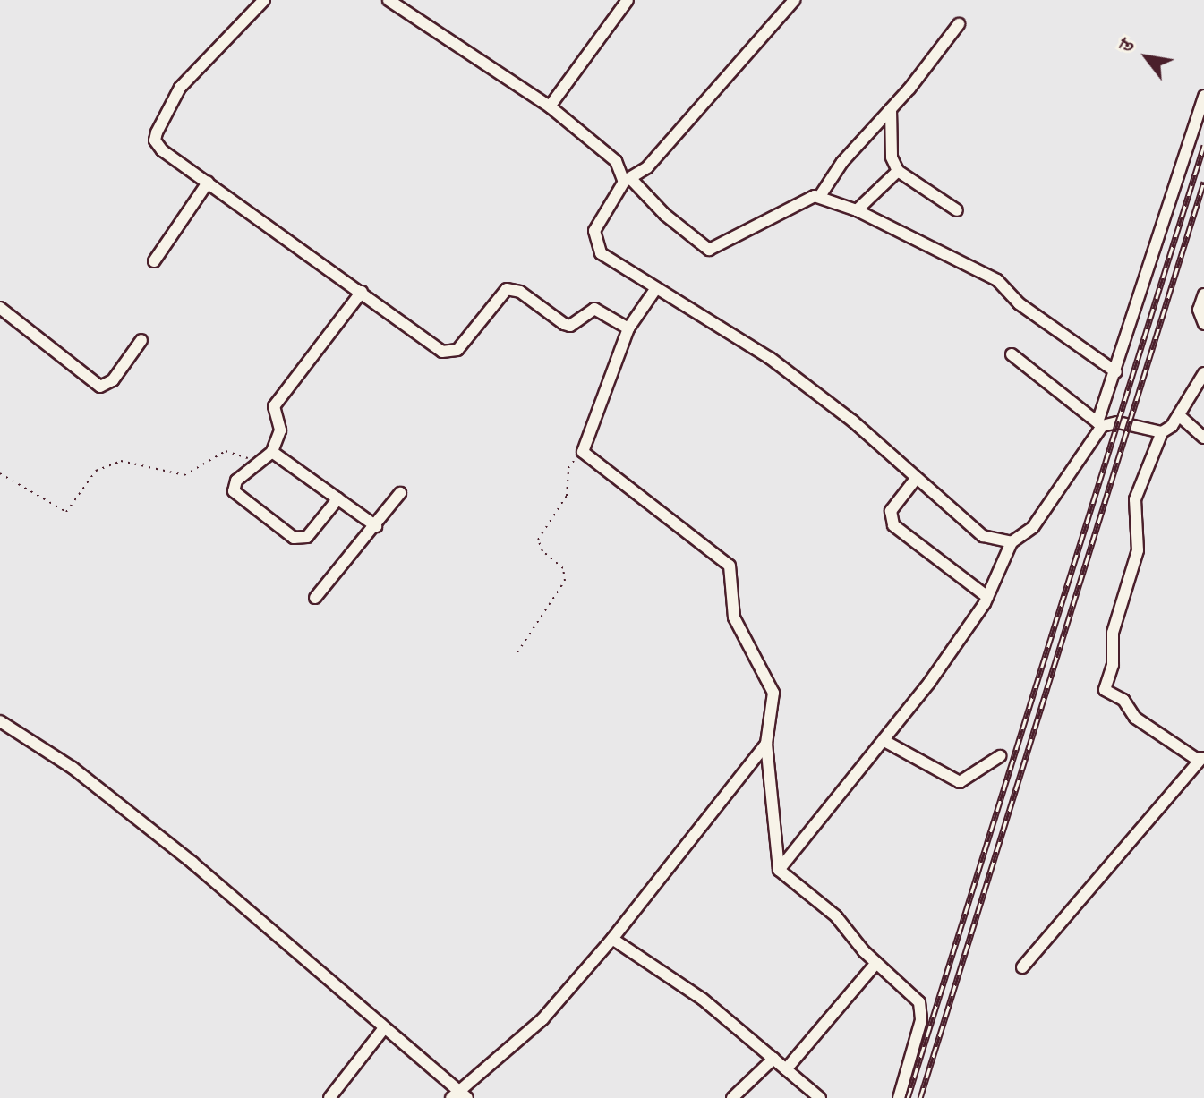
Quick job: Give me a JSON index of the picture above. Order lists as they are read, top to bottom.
{
  "north": "top left"
}
